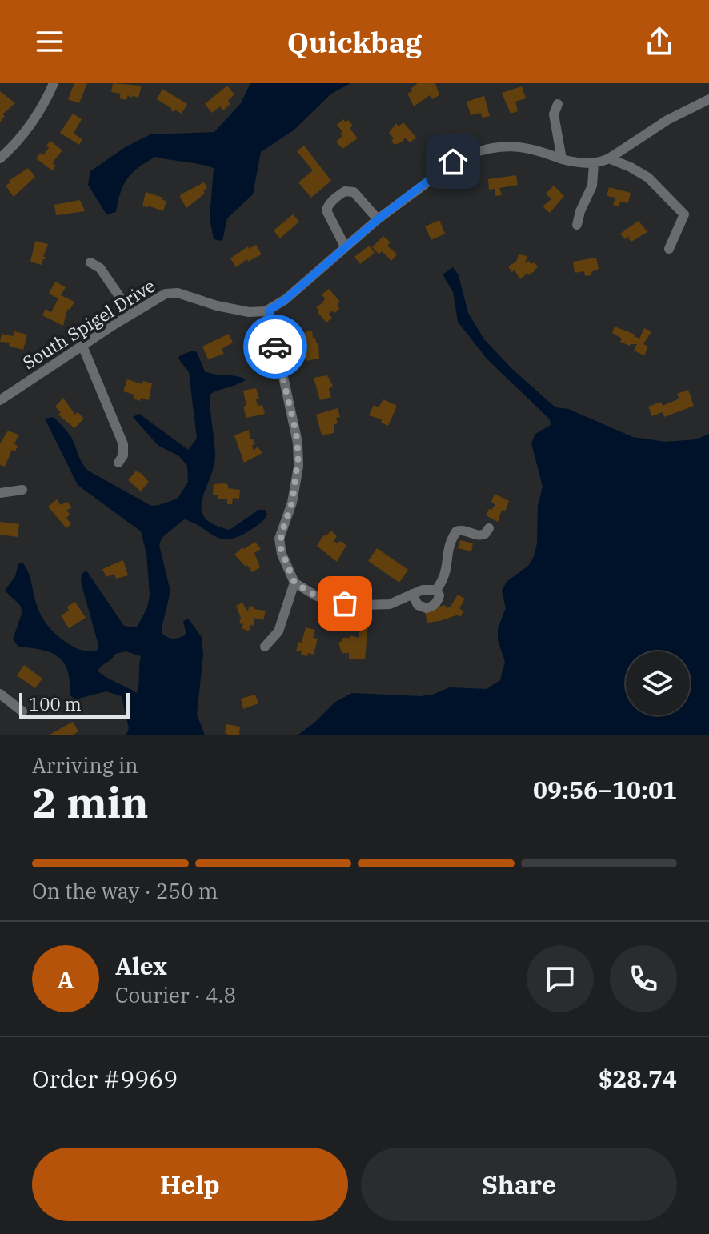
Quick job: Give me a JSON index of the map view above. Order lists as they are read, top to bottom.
{
  "streets": {
    "street": ["South Spigel Drive"]
  },
  "scale_bar": "100 m",
  "page": {
    "header": "Quickbag",
    "scale": "100 m",
    "heading": ["2 min", "Arriving in", "09:56–10:01"],
    "panel": [
      "Alex",
      "Courier · 4.8",
      "Order #9969",
      "$28.74"
    ],
    "bar": "On the way · 250 m",
    "round": "A",
    "buttons": ["Help", "Share"]
  }
}
